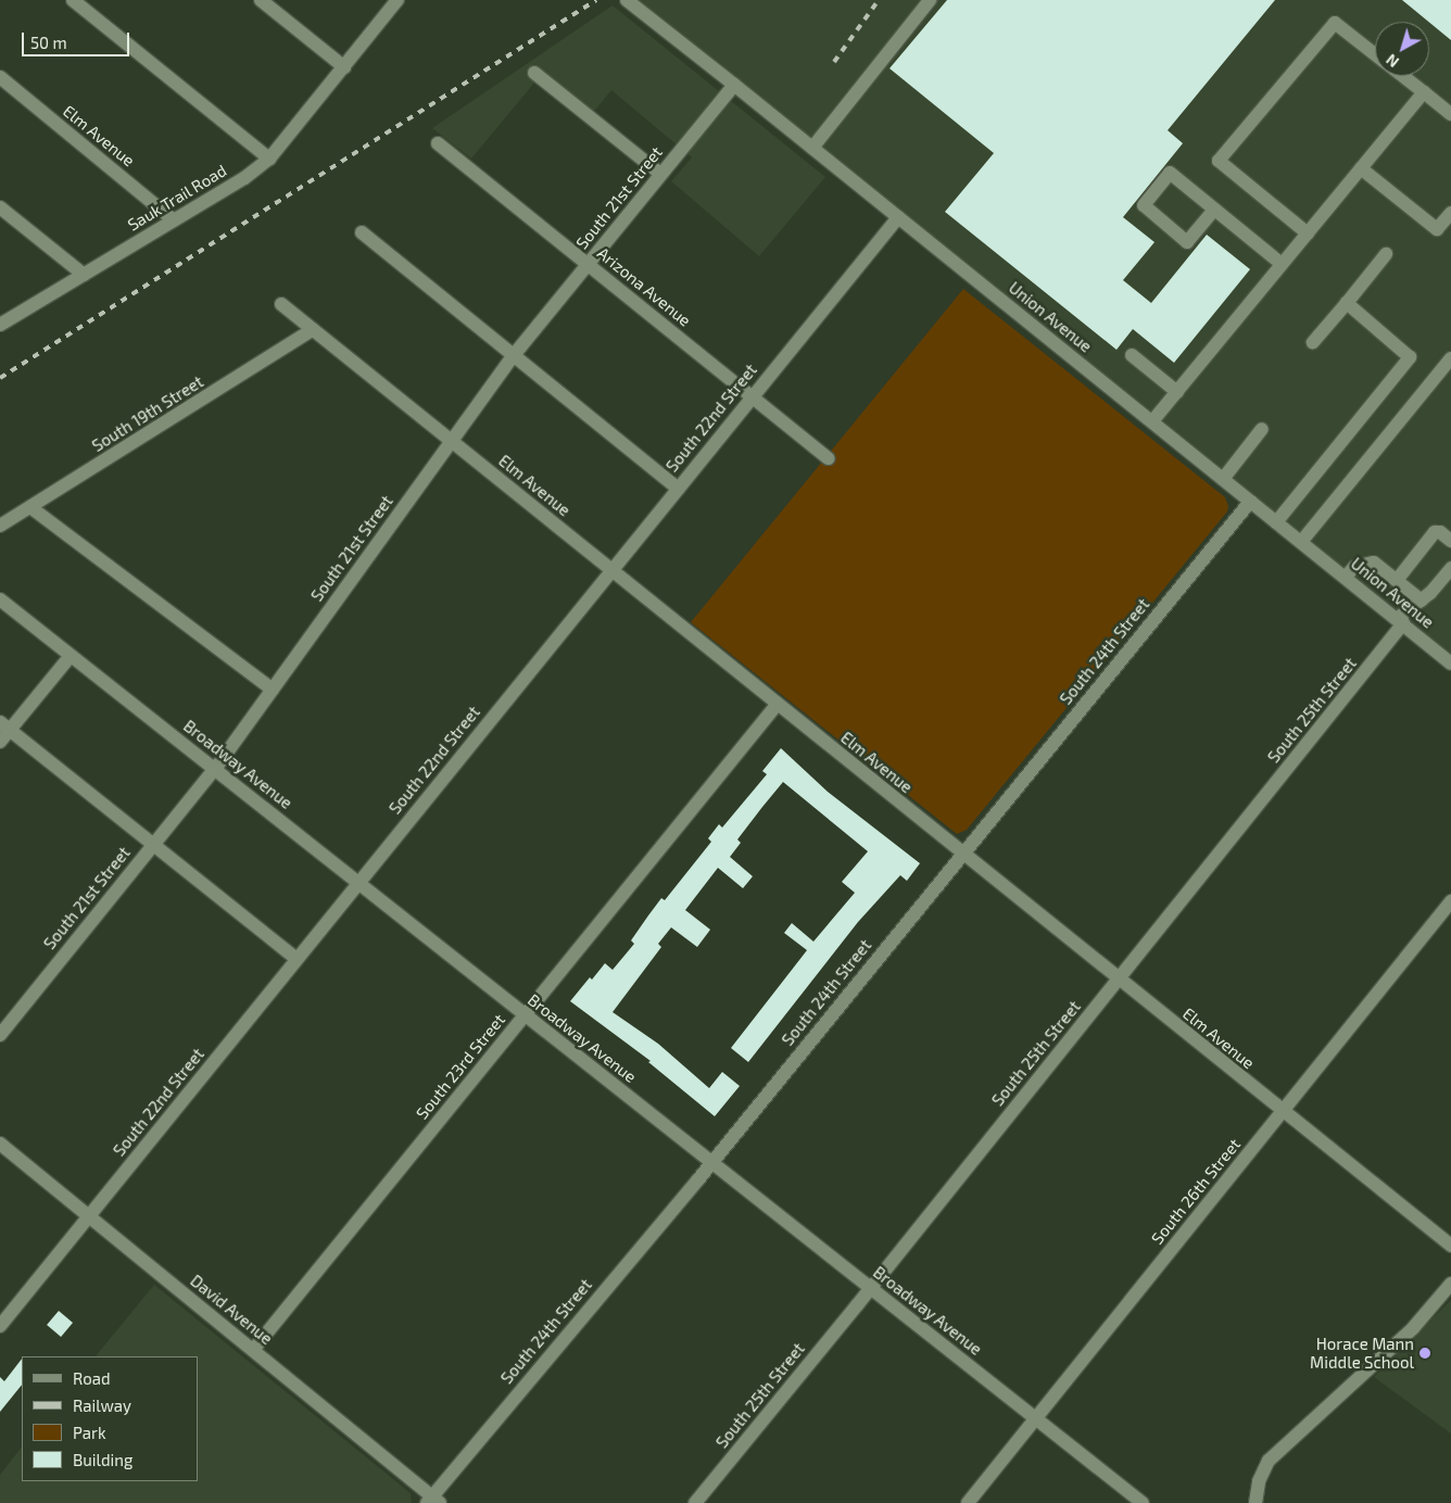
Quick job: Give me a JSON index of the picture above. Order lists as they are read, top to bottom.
{
  "streets": {
    "street": [
      "Elm Avenue",
      "Sauk Trail Road",
      "South 21st Street",
      "Arizona Avenue",
      "Union Avenue",
      "South 19th Street",
      "South 22nd Street",
      "South 24th Street",
      "South 25th Street",
      "Broadway Avenue",
      "South 23rd Street",
      "South 26th Street",
      "David Avenue"
    ]
  },
  "crossings": [
    ["Elm Avenue", "Sauk Trail Road"],
    ["Elm Avenue", "South 21st Street"],
    ["Elm Avenue", "South 19th Street"],
    ["Elm Avenue", "South 22nd Street"],
    ["Elm Avenue", "South 24th Street"],
    ["Elm Avenue", "South 25th Street"],
    ["Elm Avenue", "South 23rd Street"],
    ["Elm Avenue", "South 26th Street"],
    ["South 21st Street", "Arizona Avenue"],
    ["South 21st Street", "Union Avenue"],
    ["South 21st Street", "Broadway Avenue"],
    ["Arizona Avenue", "South 22nd Street"],
    ["Union Avenue", "South 22nd Street"],
    ["Union Avenue", "South 24th Street"],
    ["Union Avenue", "South 25th Street"],
    ["South 22nd Street", "Broadway Avenue"],
    ["South 22nd Street", "David Avenue"],
    ["South 24th Street", "Broadway Avenue"],
    ["South 24th Street", "David Avenue"],
    ["South 25th Street", "Broadway Avenue"],
    ["Broadway Avenue", "South 23rd Street"],
    ["Broadway Avenue", "South 26th Street"],
    ["South 23rd Street", "David Avenue"]
  ],
  "places": ["Horace Mann Middle School"],
  "legend": [
    "Road",
    "Railway",
    "Park",
    "Building"
  ],
  "scale_bar": "50 m",
  "north": "bottom left"
}
